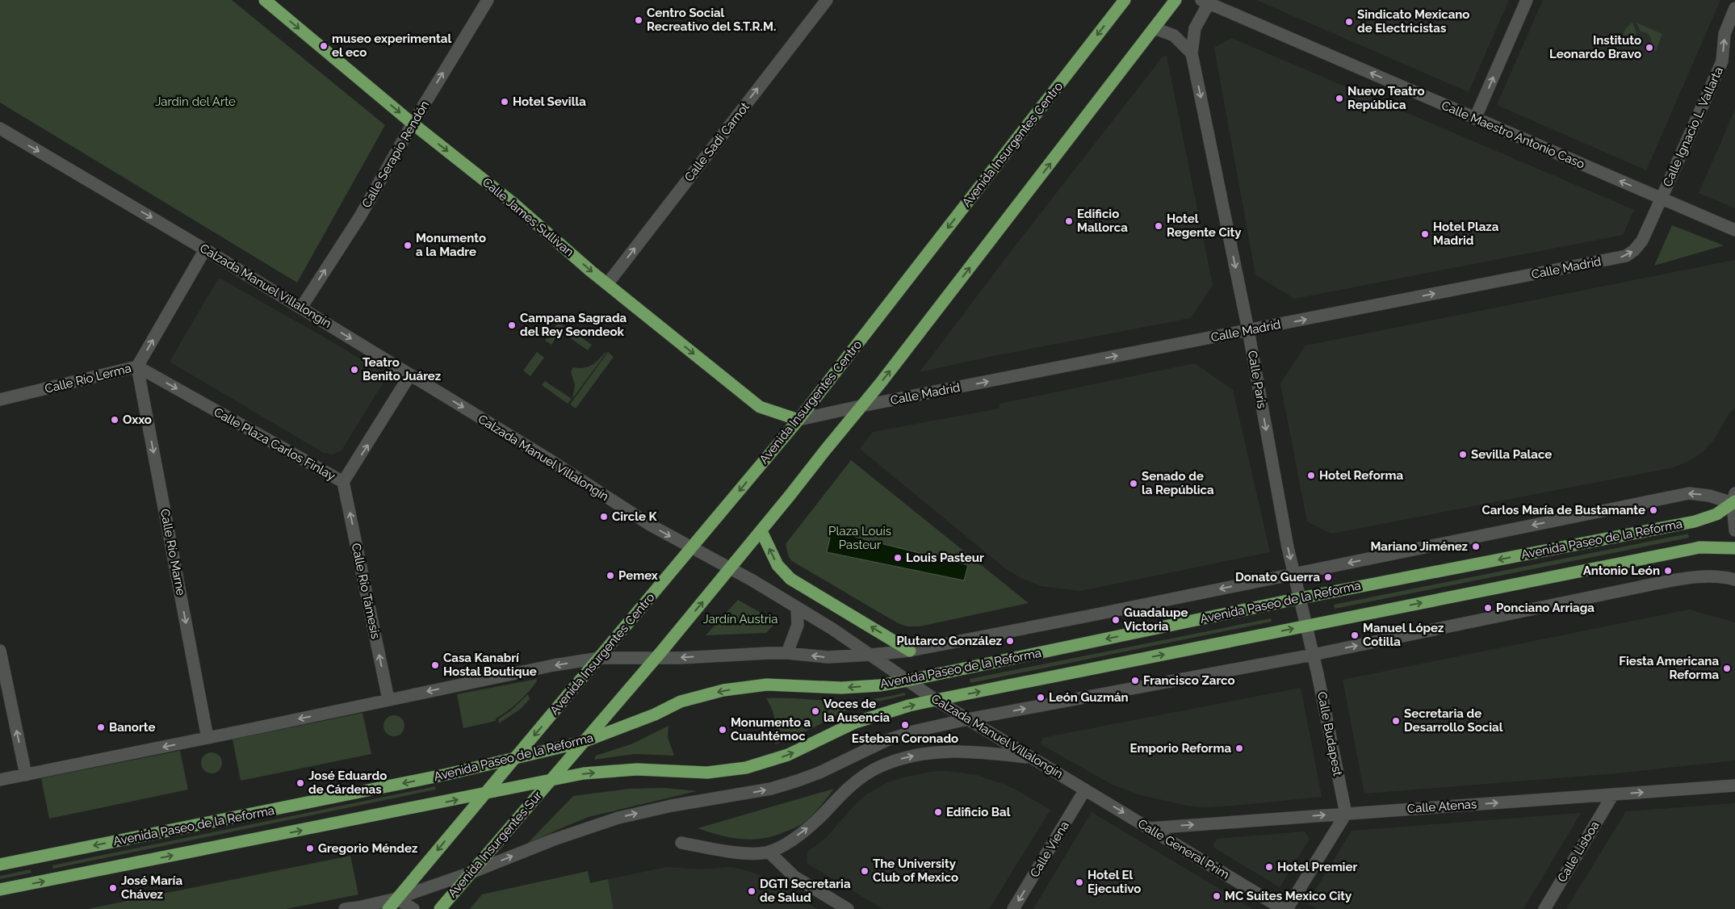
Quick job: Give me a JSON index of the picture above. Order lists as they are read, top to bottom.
{
  "streets": {
    "main road": [
      "Avenida Insurgentes Centro",
      "Calle James Sullivan",
      "Avenida Paseo de la Reforma",
      "Avenida Insurgentes Sur"
    ],
    "street": [
      "Calle Ignacio L. Vallarta",
      "Calle Maestro Antonio Caso",
      "Calle Sadi Carnot",
      "Calle Serapio Rendón",
      "Calle Madrid",
      "Calzada Manuel Villalongín",
      "Calle Río Lerma",
      "Calle Paris",
      "Calle Plaza Carlos Finlay",
      "Calle Río Marne",
      "Calle Río Támesis",
      "Calle Budapest",
      "Calle Atenas",
      "Calle Viena",
      "Calle General Prim",
      "Calle Lisboa"
    ]
  },
  "crossings": [
    ["Calle Ignacio L. Vallarta", "Calle Maestro Antonio Caso"],
    ["Calle Ignacio L. Vallarta", "Calle Madrid"],
    ["Calle Maestro Antonio Caso", "Calle Madrid"],
    ["Calle Sadi Carnot", "Calle James Sullivan"],
    ["Avenida Insurgentes Centro", "Calle James Sullivan"],
    ["Avenida Insurgentes Centro", "Calle Madrid"],
    ["Avenida Insurgentes Centro", "Calzada Manuel Villalongín"],
    ["Avenida Insurgentes Centro", "Avenida Paseo de la Reforma"],
    ["Calle Serapio Rendón", "Calle James Sullivan"],
    ["Calle Serapio Rendón", "Calzada Manuel Villalongín"],
    ["Calle James Sullivan", "Calle Madrid"],
    ["Calle Madrid", "Calle Paris"],
    ["Calzada Manuel Villalongín", "Calle Río Lerma"],
    ["Calzada Manuel Villalongín", "Calle Plaza Carlos Finlay"],
    ["Calzada Manuel Villalongín", "Avenida Paseo de la Reforma"],
    ["Calzada Manuel Villalongín", "Calle Viena"],
    ["Calzada Manuel Villalongín", "Calle General Prim"],
    ["Calle Río Lerma", "Calle Plaza Carlos Finlay"],
    ["Calle Río Lerma", "Calle Río Marne"],
    ["Calle Paris", "Avenida Paseo de la Reforma"],
    ["Calle Paris", "Calle Budapest"],
    ["Calle Plaza Carlos Finlay", "Calle Río Marne"],
    ["Calle Plaza Carlos Finlay", "Calle Río Támesis"],
    ["Avenida Paseo de la Reforma", "Calle Río Marne"],
    ["Avenida Paseo de la Reforma", "Calle Río Támesis"],
    ["Avenida Paseo de la Reforma", "Avenida Insurgentes Sur"],
    ["Calle Budapest", "Calle Atenas"],
    ["Calle Atenas", "Calle General Prim"],
    ["Calle Atenas", "Calle Lisboa"],
    ["Calle Viena", "Calle General Prim"]
  ],
  "one_way": [
    "Calle Ignacio L. Vallarta",
    "Calle Maestro Antonio Caso",
    "Calle Sadi Carnot",
    "Calle Serapio Rendón",
    "Calle James Sullivan",
    "Calle Madrid",
    "Calzada Manuel Villalongín",
    "Calle Río Lerma",
    "Calle Paris",
    "Calle Río Marne",
    "Calle Río Támesis",
    "Calle Atenas",
    "Calle Viena"
  ],
  "parks": ["Jardin del Arte", "Plaza Louis Pasteur", "Jardín Austria"],
  "places": [
    "Centro Social Recreativo del S.T.R.M.",
    "Sindicato Mexicano de Electricistas",
    "museo experimental el eco",
    "Instituto Leonardo Bravo",
    "Nuevo Teatro República",
    "Hotel Sevilla",
    "Edificio Mallorca",
    "Hotel Regente City",
    "Hotel Plaza Madrid",
    "Monumento a la Madre",
    "Campana Sagrada del Rey Seondeok",
    "Teatro Benito Juárez",
    "Oxxo",
    "Sevilla Palace",
    "Hotel Reforma",
    "Senado de la República",
    "Carlos María de Bustamante",
    "Circle K",
    "Mariano Jiménez",
    "Louis Pasteur",
    "Antonio León",
    "Pemex",
    "Donato Guerra",
    "Ponciano Arriaga",
    "Guadalupe Victoria",
    "Manuel López Cotilla",
    "Plutarco González",
    "Casa Kanabrí Hostal Boutique",
    "Fiesta Americana Reforma",
    "Francisco Zarco",
    "León Guzmán",
    "Voces de la Ausencia",
    "Secretaria de Desarrollo Social",
    "Esteban Coronado",
    "Banorte",
    "Monumento a Cuauhtémoc",
    "Emporio Reforma",
    "José Eduardo de Cárdenas",
    "Edificio Bal",
    "Gregorio Méndez",
    "Hotel Premier",
    "The University Club of Mexico",
    "Hotel El Ejecutivo",
    "José María Chávez",
    "DGTI Secretaria de Salud",
    "MC Suites Mexico City"
  ]
}
